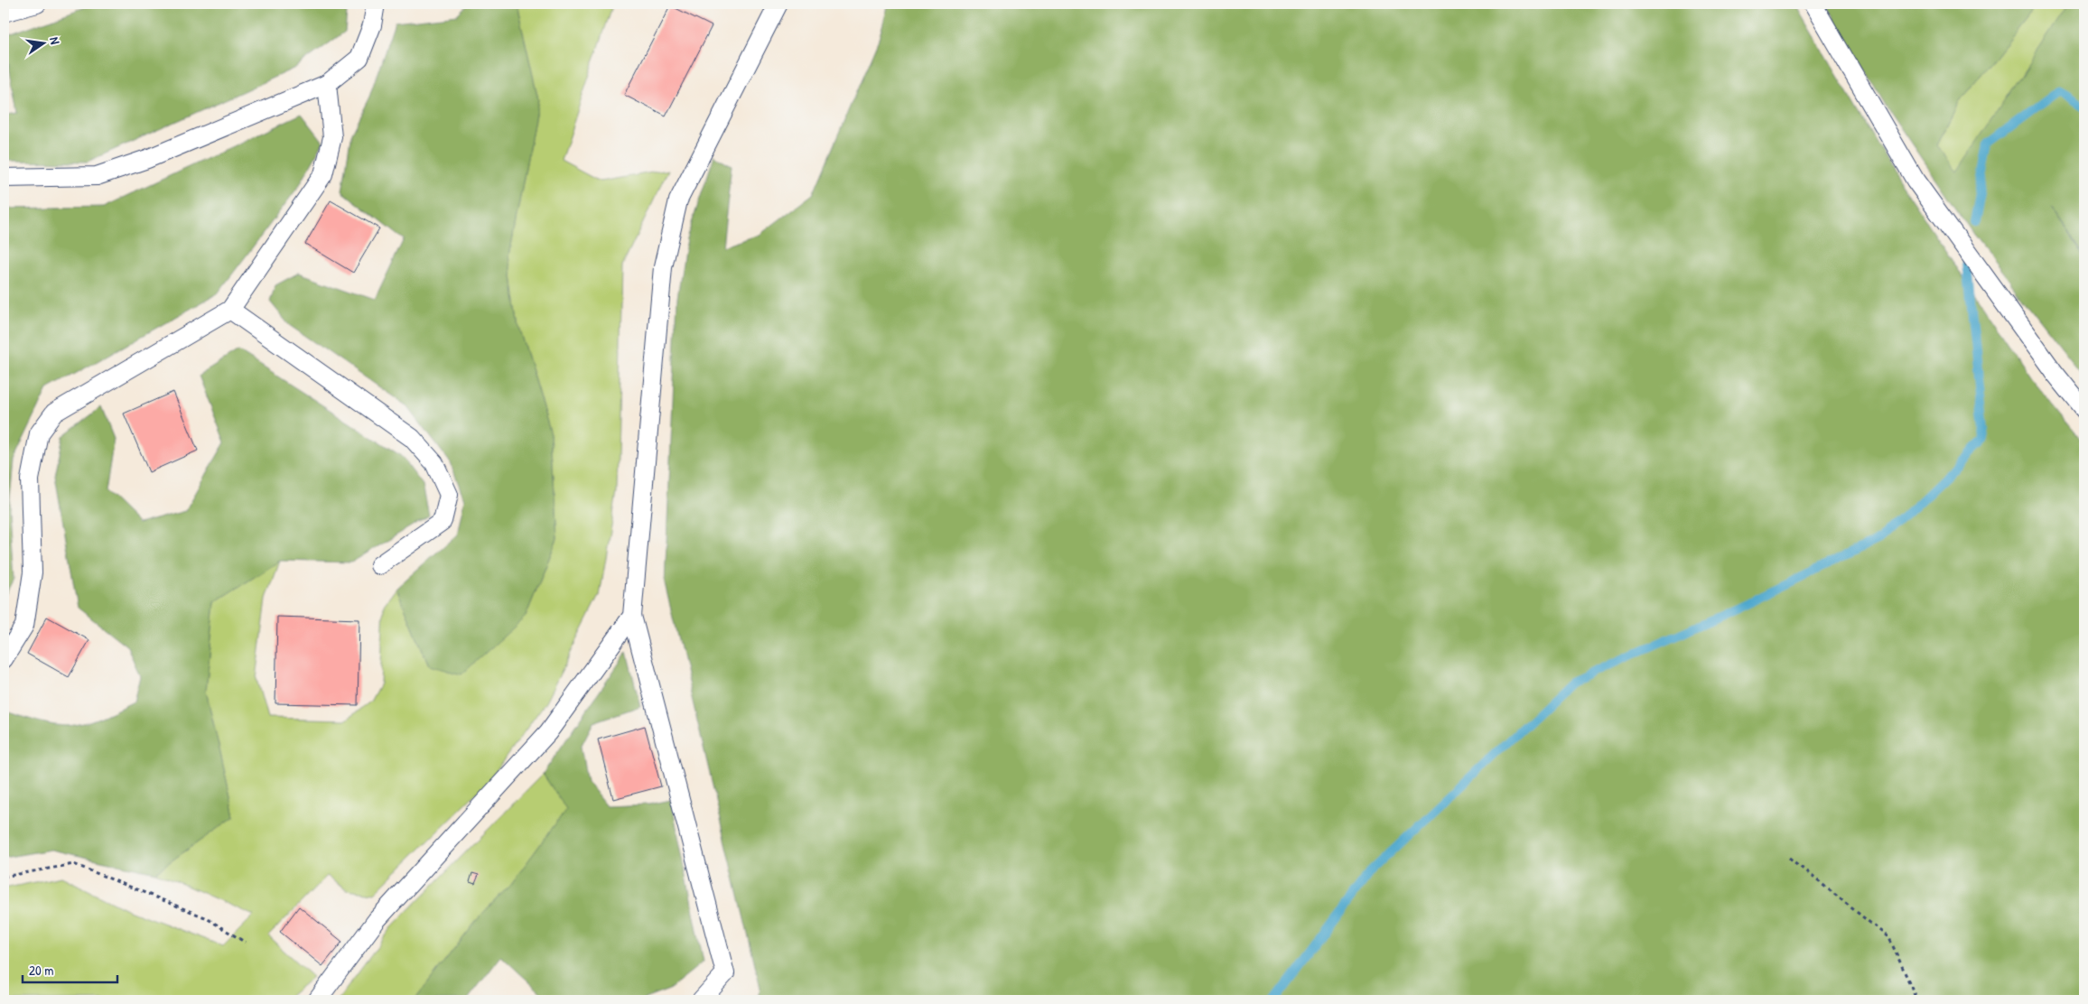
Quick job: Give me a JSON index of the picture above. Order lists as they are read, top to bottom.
{
  "scale_bar": "20 m",
  "north": "right"
}
